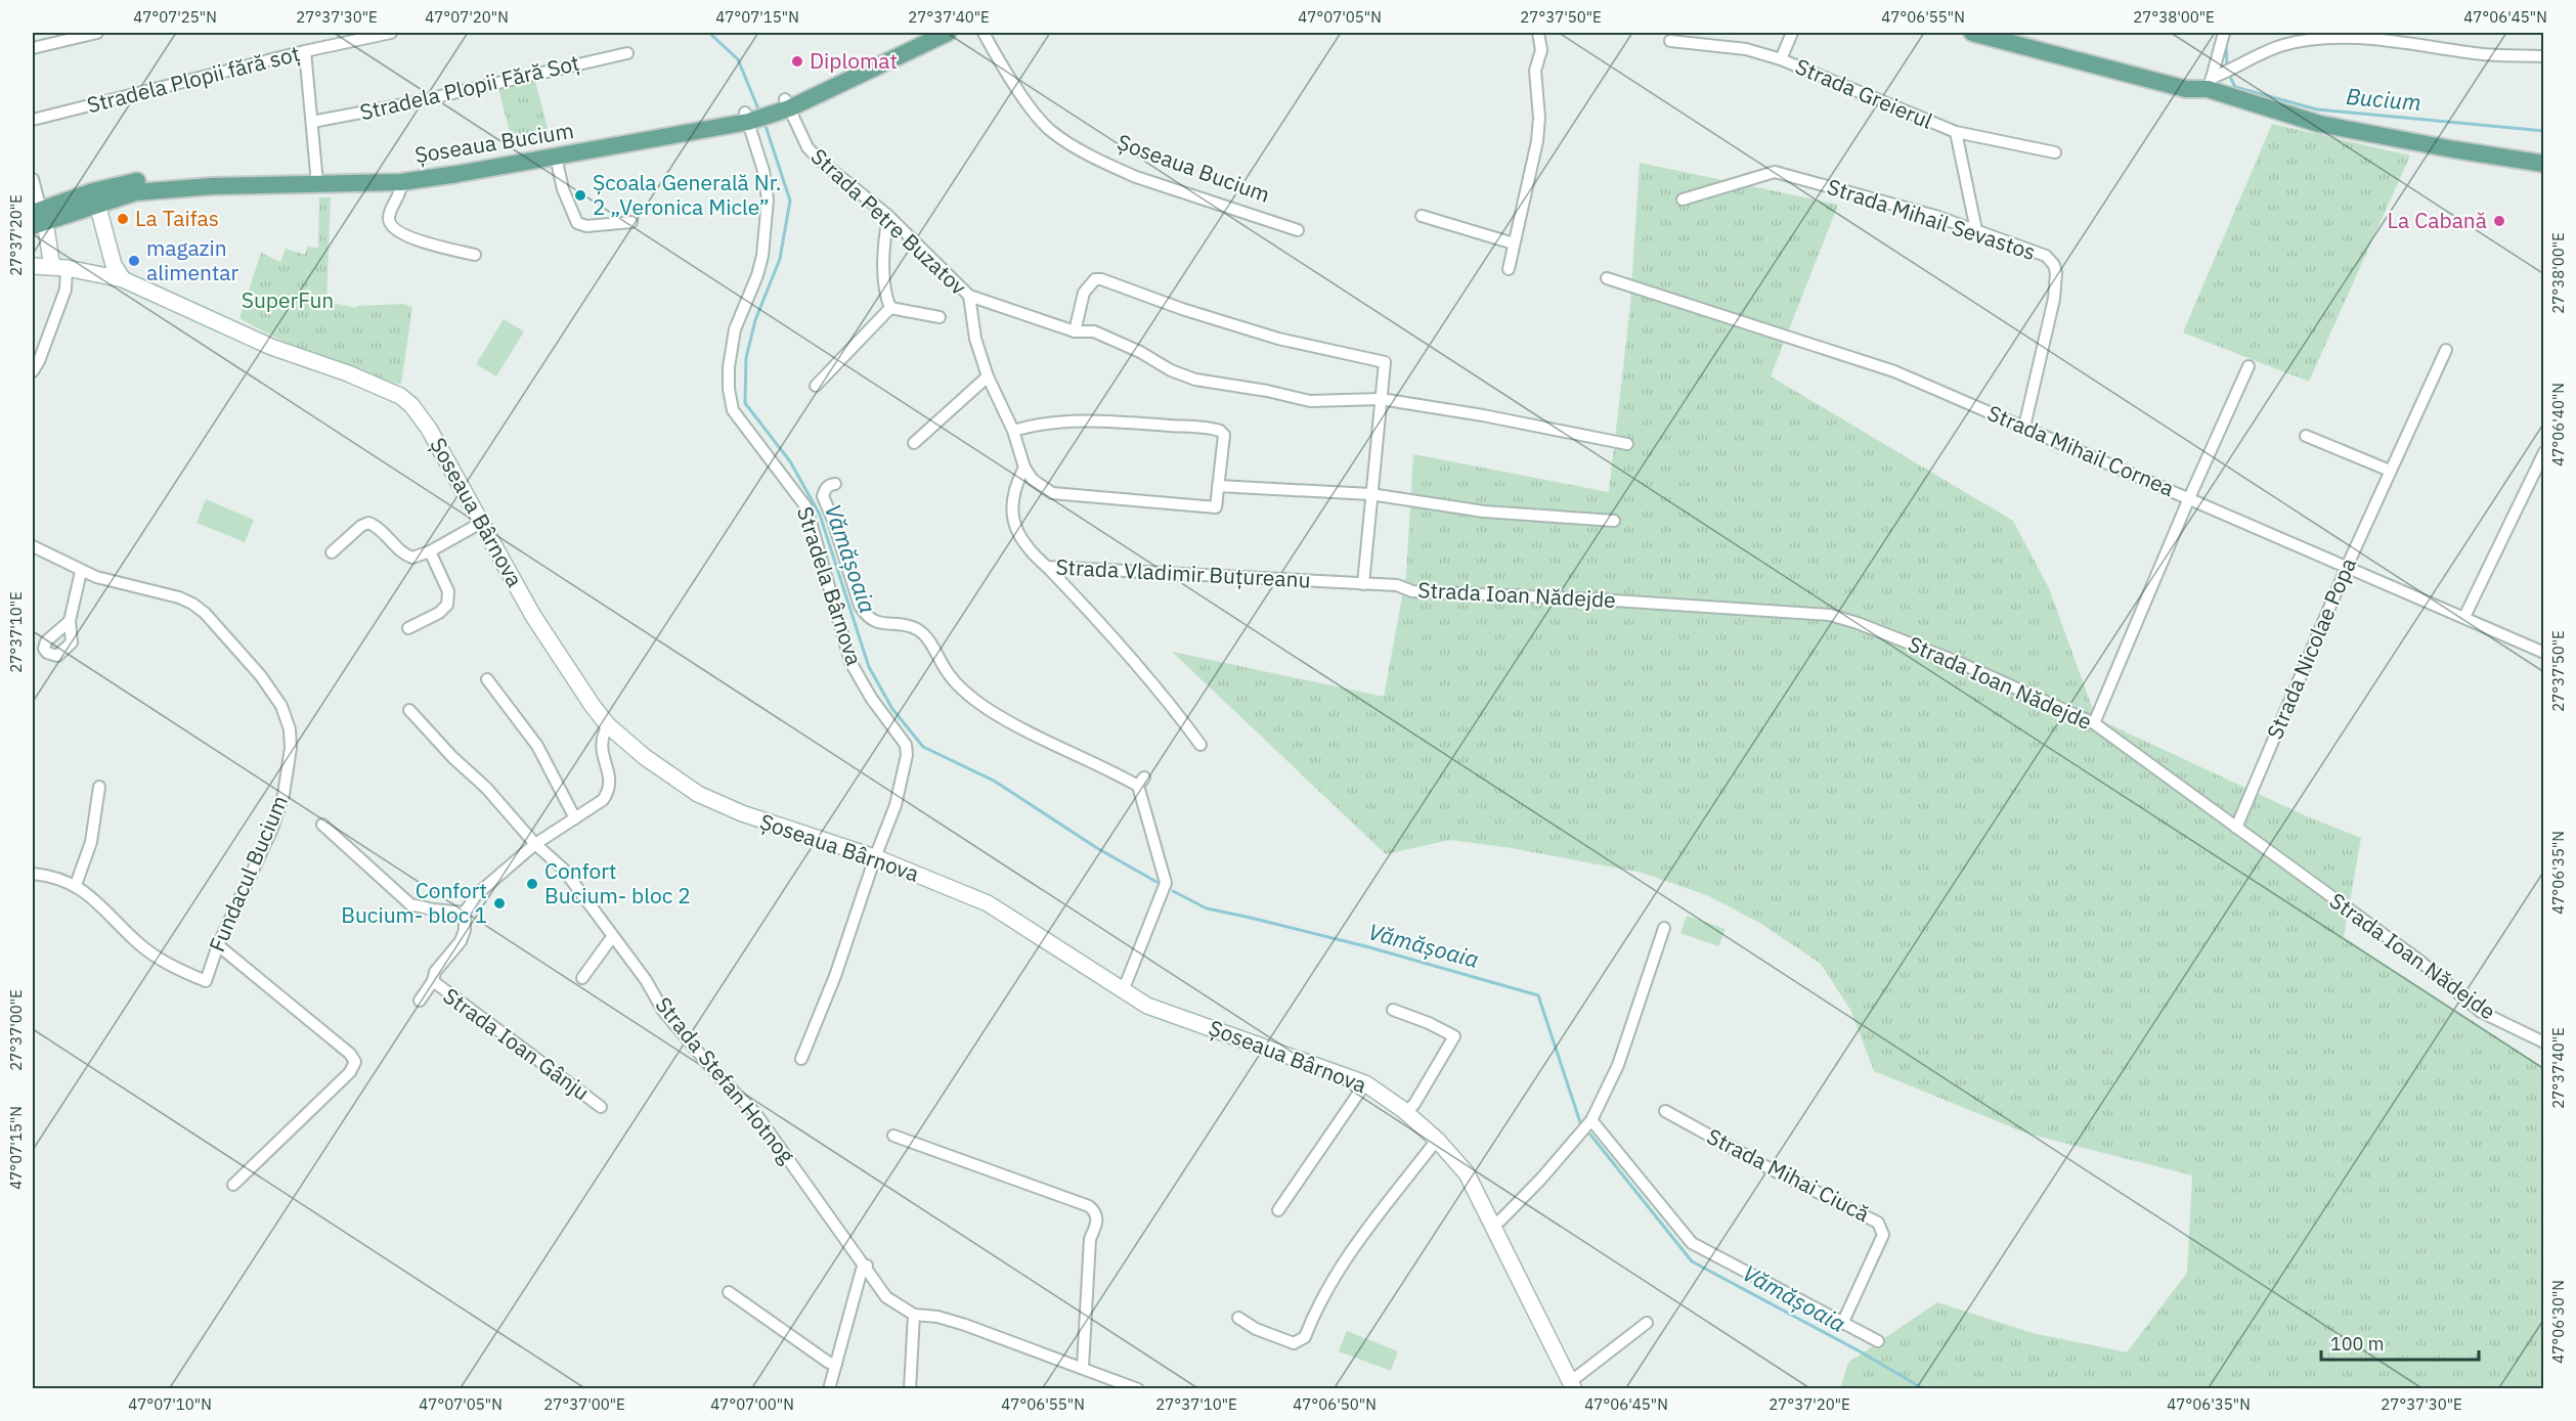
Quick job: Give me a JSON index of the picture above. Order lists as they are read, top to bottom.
{
  "streets": {
    "main road": ["Șoseaua Bucium", "Șoseaua Bârnova"],
    "street": [
      "Stradela Plopii fără soț",
      "Stradela Plopii Fără Soț",
      "Strada Greierul",
      "Strada Mihail Sevastos",
      "Strada Petre Buzatov",
      "Strada Mihail Cornea",
      "Strada Vladimir Buțureanu",
      "Stradela Bârnova",
      "Strada Ioan Nădejde",
      "Strada Nicolae Popa",
      "Fundacul Bucium",
      "Strada Ioan Gânju",
      "Strada Stefan Hotnog",
      "Strada Mihai Ciucă"
    ]
  },
  "crossings": [
    ["Stradela Plopii fără soț", "Stradela Plopii Fără Soț"],
    ["Stradela Plopii Fără Soț", "Șoseaua Bucium"],
    ["Șoseaua Bucium", "Strada Petre Buzatov"],
    ["Șoseaua Bucium", "Stradela Bârnova"],
    ["Strada Mihail Sevastos", "Strada Mihail Cornea"],
    ["Strada Petre Buzatov", "Strada Vladimir Buțureanu"],
    ["Strada Mihail Cornea", "Strada Nicolae Popa"],
    ["Șoseaua Bârnova", "Stradela Bârnova"],
    ["Strada Vladimir Buțureanu", "Strada Ioan Nădejde"],
    ["Strada Ioan Nădejde", "Strada Nicolae Popa"]
  ],
  "water": ["Bucium", "Vămășoaia"],
  "parks": ["SuperFun"],
  "places": [
    "Diplomat",
    "Școala Generală Nr. 2 „Veronica Micle”",
    "La Taifas",
    "La Cabană",
    "magazin alimentar",
    "Confort Bucium- bloc 2",
    "Confort Bucium- bloc 1"
  ],
  "scale_bar": "100 m",
  "coordinates": [
    "47°07'25\"N",
    "27°37'30\"E",
    "47°07'20\"N",
    "47°07'15\"N",
    "27°37'40\"E",
    "47°07'05\"N",
    "27°37'50\"E",
    "47°06'55\"N",
    "27°38'00\"E",
    "47°06'45\"N",
    "27°37'20\"E",
    "47°06'40\"N",
    "27°37'10\"E",
    "47°06'35\"N",
    "27°37'00\"E",
    "47°06'30\"N",
    "47°07'10\"N",
    "47°07'00\"N",
    "47°06'50\"N"
  ]
}
